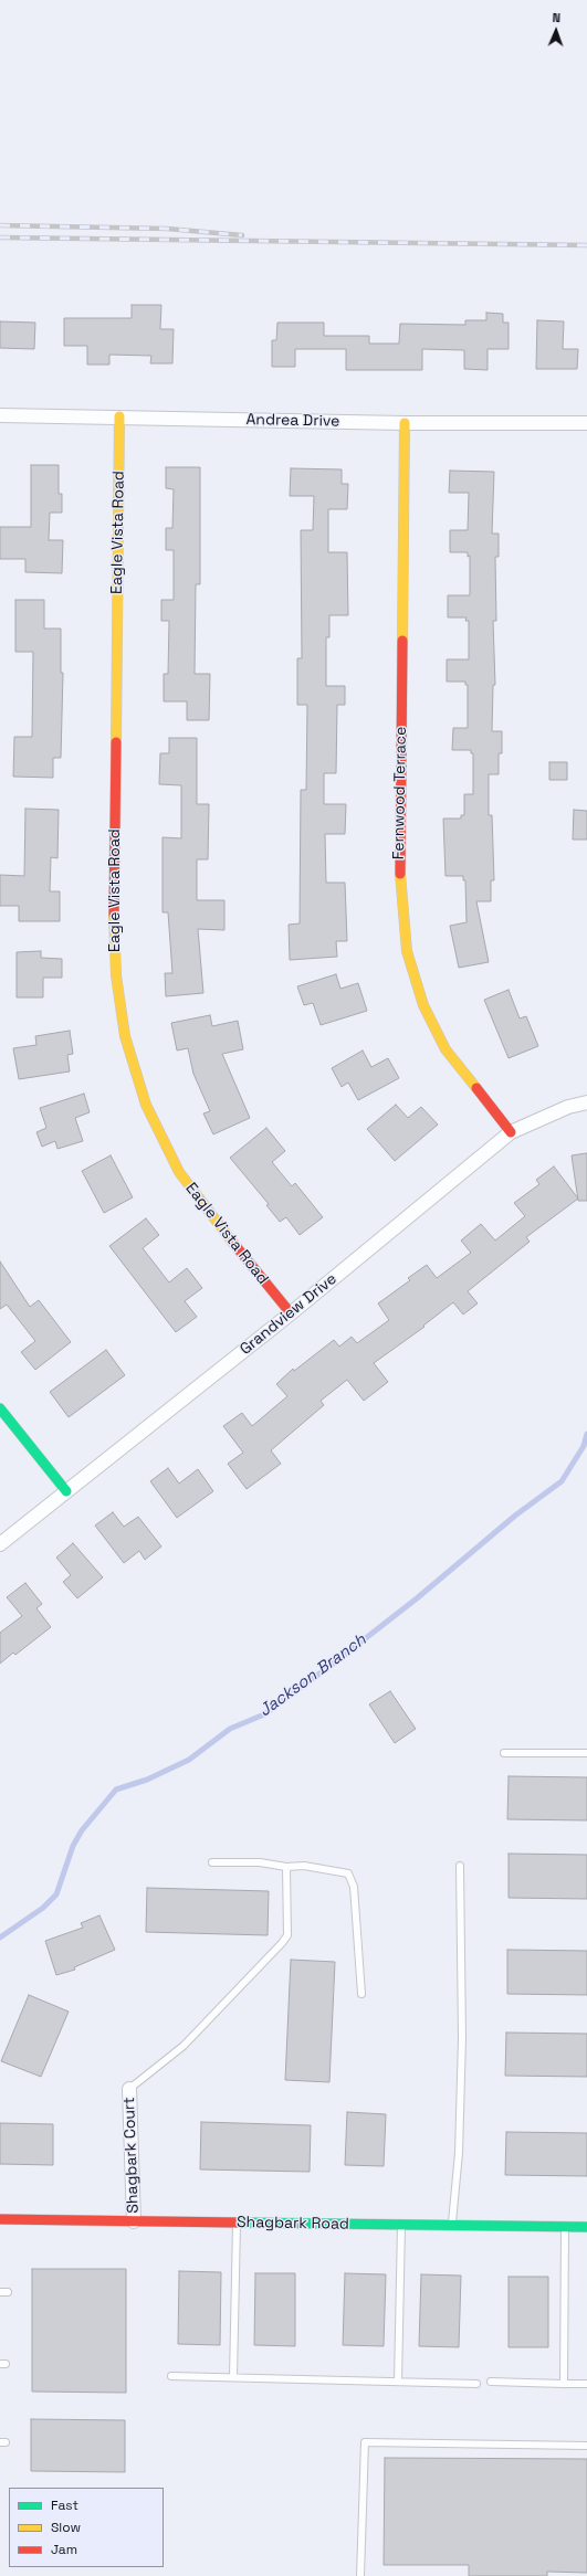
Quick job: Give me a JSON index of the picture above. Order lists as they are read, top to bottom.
{
  "streets": {
    "street": [
      "Andrea Drive",
      "Eagle Vista Road",
      "Fernwood Terrace",
      "Grandview Drive",
      "Shagbark Court",
      "Shagbark Road"
    ]
  },
  "crossings": [
    ["Andrea Drive", "Eagle Vista Road"],
    ["Andrea Drive", "Fernwood Terrace"],
    ["Eagle Vista Road", "Grandview Drive"],
    ["Fernwood Terrace", "Grandview Drive"],
    ["Shagbark Court", "Shagbark Road"]
  ],
  "water": ["Jackson Branch"],
  "legend": ["Fast", "Slow", "Jam"],
  "north": "top"
}
